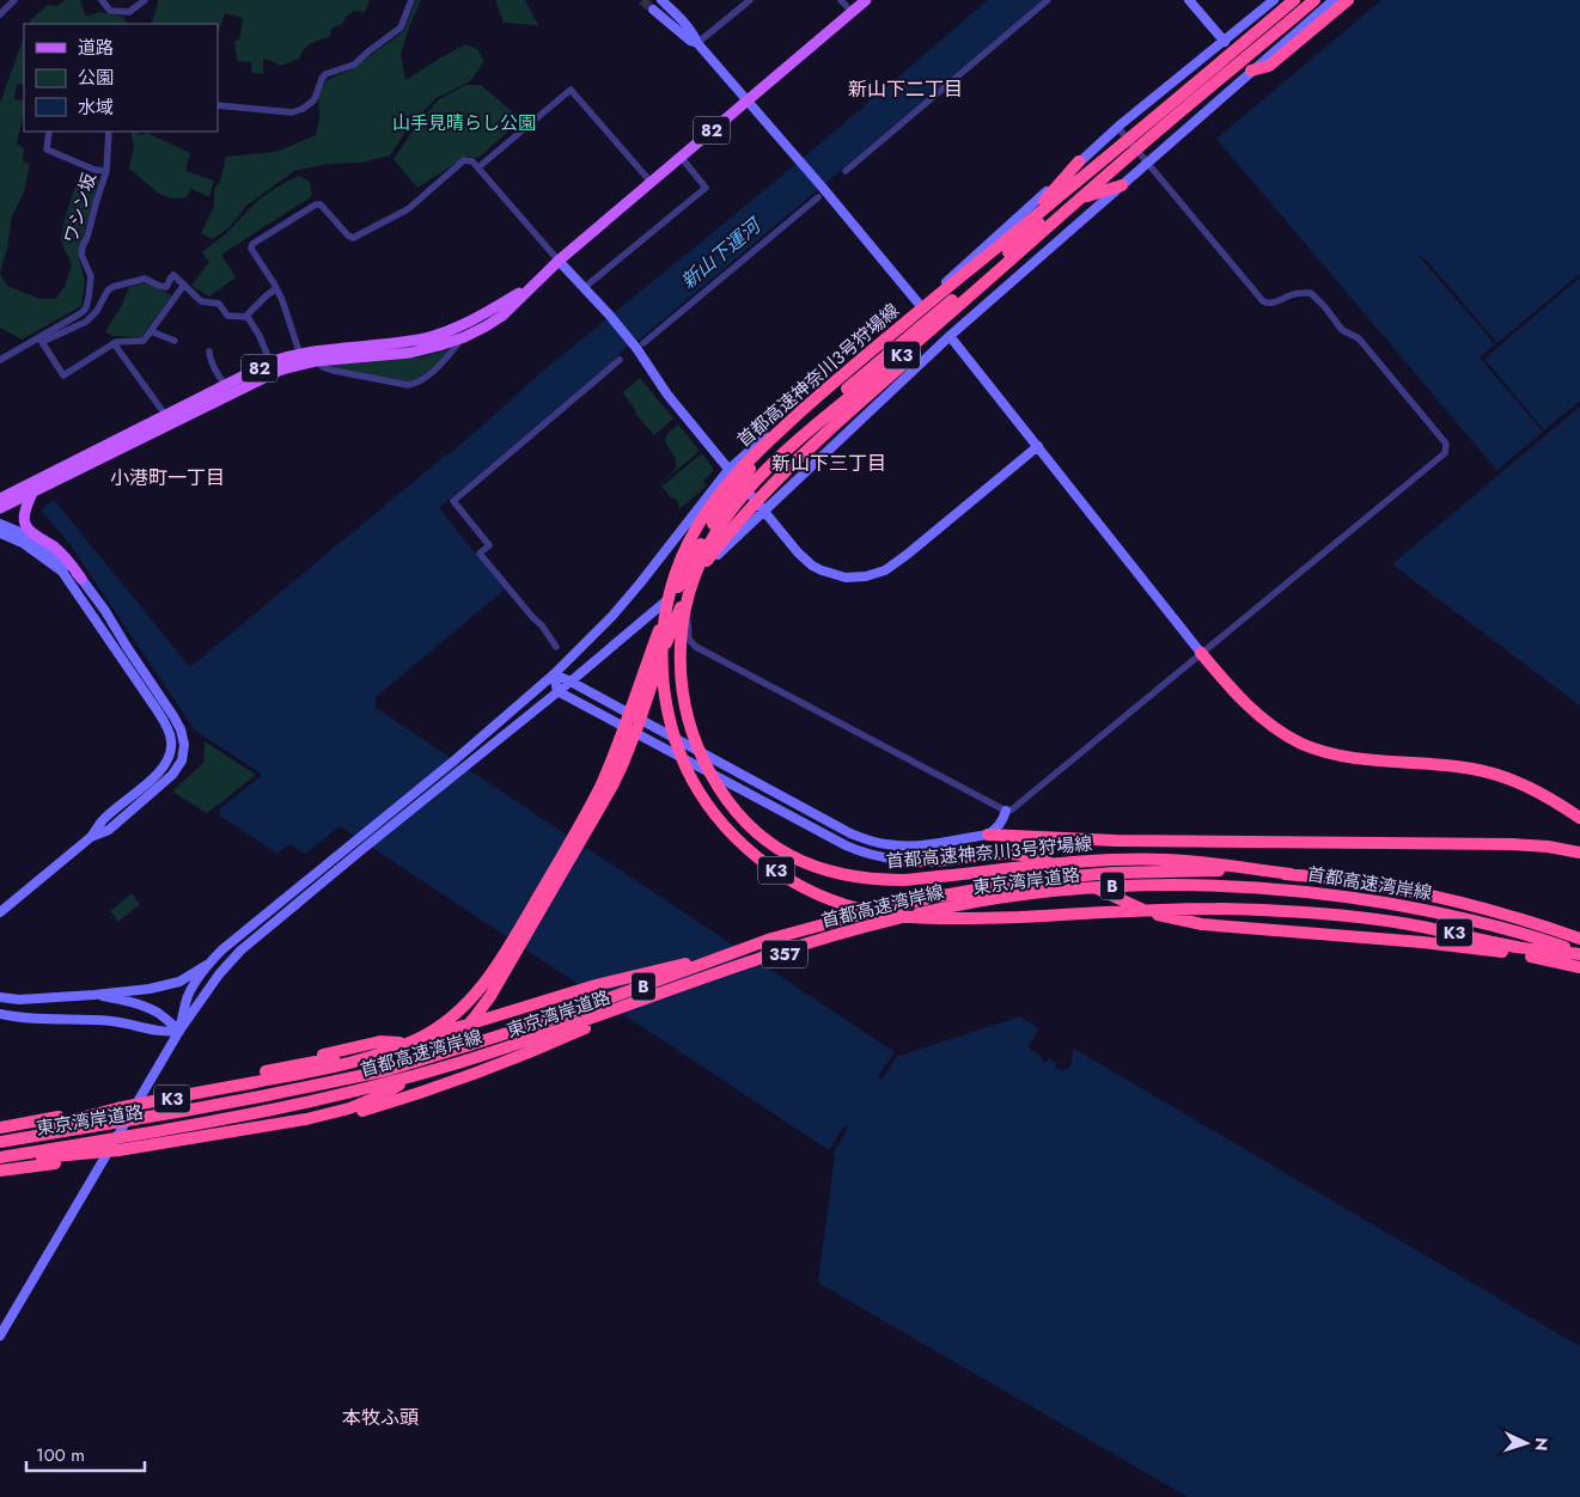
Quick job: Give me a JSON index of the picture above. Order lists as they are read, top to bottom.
{
  "streets": {
    "highway": [
      "K3",
      "首都高速神奈川3号狩場線",
      "東京湾岸道路",
      "首都高速湾岸線",
      "B",
      "357"
    ],
    "main road": ["82"],
    "street": ["ワシン坂"]
  },
  "crossings": [
    ["K3", "首都高速神奈川3号狩場線"],
    ["K3", "東京湾岸道路"],
    ["K3", "首都高速湾岸線"],
    ["首都高速神奈川3号狩場線", "東京湾岸道路"],
    ["首都高速神奈川3号狩場線", "首都高速湾岸線"],
    ["東京湾岸道路", "首都高速湾岸線"],
    ["首都高速湾岸線", "B"]
  ],
  "districts": [
    "新山下二丁目",
    "新山下三丁目",
    "小港町一丁目",
    "本牧ふ頭"
  ],
  "water": ["新山下運河"],
  "parks": ["山手見晴らし公園"],
  "legend": ["道路", "公園", "水域"],
  "scale_bar": "100 m",
  "north": "right"
}
